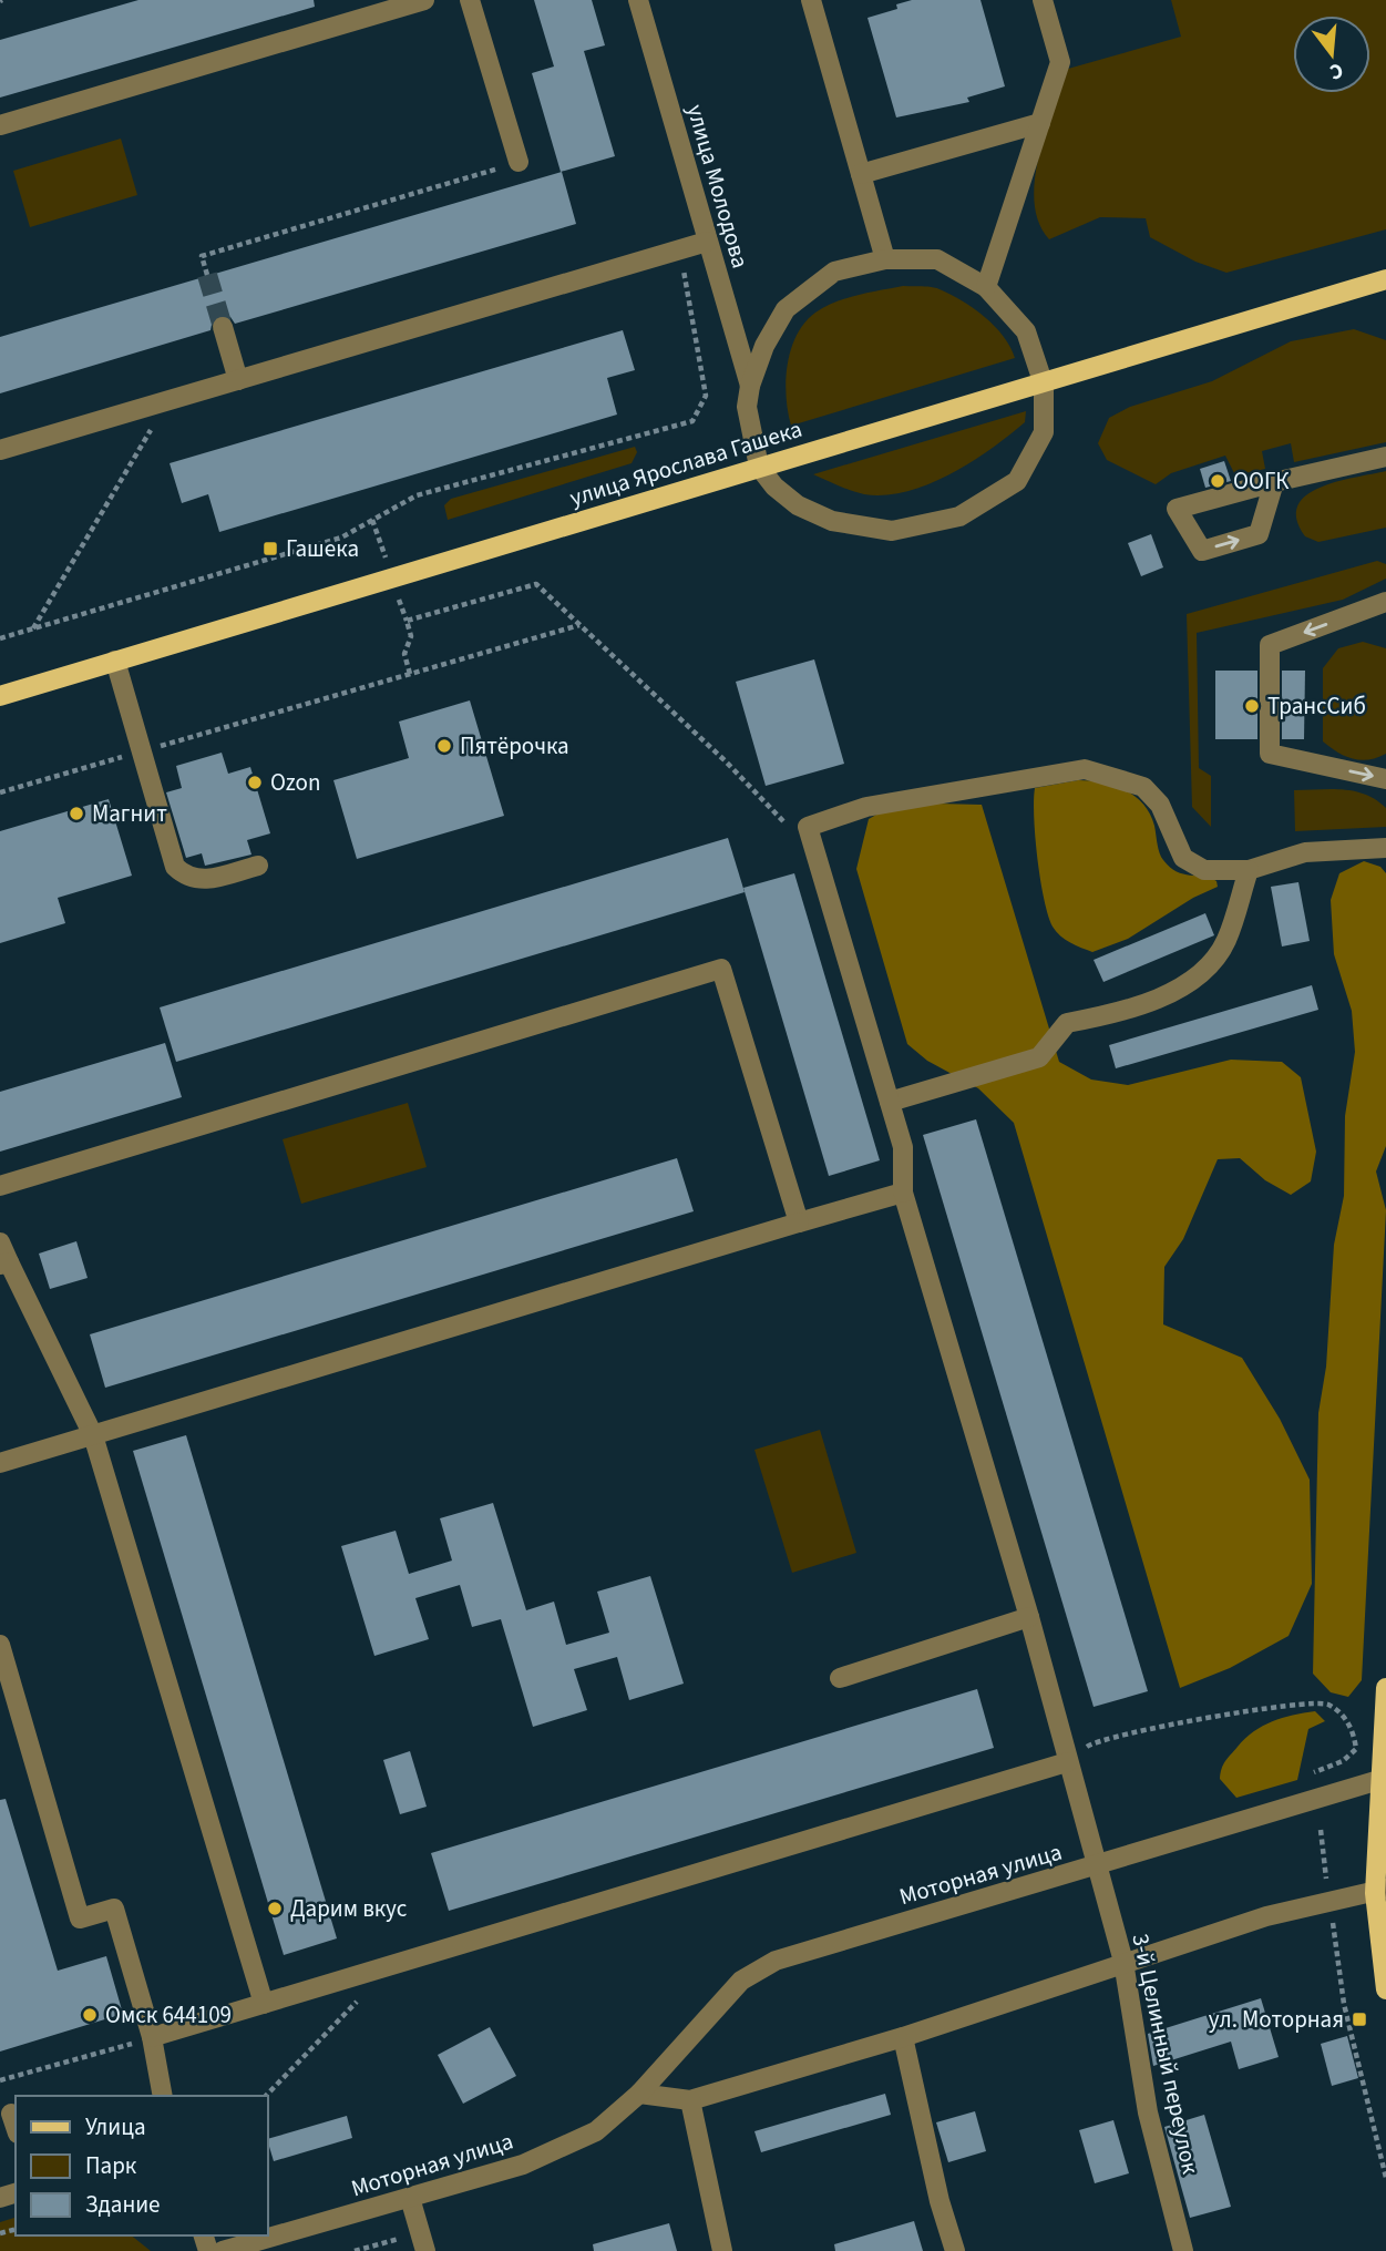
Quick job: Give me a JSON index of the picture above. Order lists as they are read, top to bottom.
{
  "streets": {
    "main road": ["улица Ярослава Гашека"],
    "street": ["улица Молодова", "Моторная улица", "3-й Целинный переулок"]
  },
  "crossings": [
    ["Моторная улица", "3-й Целинный переулок"]
  ],
  "places": {
    "other": [
      "ООГК",
      "ТрансСиб",
      "Пятёрочка",
      "Ozon",
      "Магнит",
      "Дарим вкус",
      "Омск 644109"
    ],
    "transit": ["Гашека", "ул. Моторная"]
  },
  "legend": ["Улица", "Парк", "Здание"],
  "north": "bottom"
}
